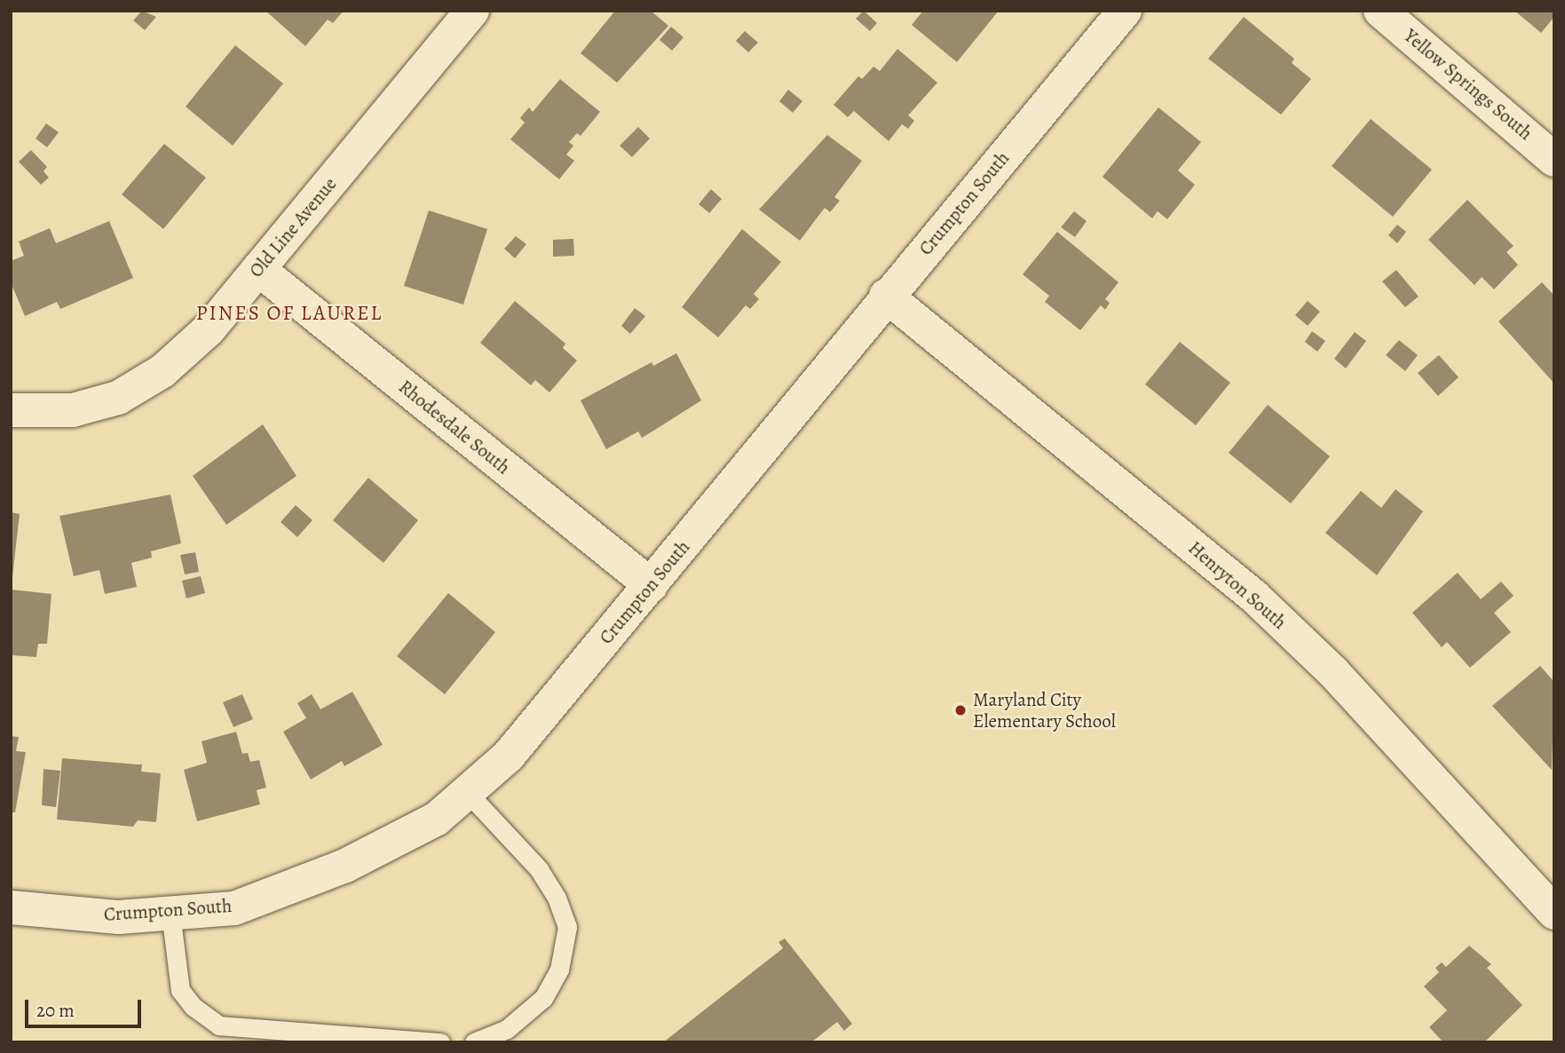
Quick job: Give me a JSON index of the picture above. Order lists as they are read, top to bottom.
{
  "streets": {
    "street": [
      "Yellow Springs South",
      "Crumpton South",
      "Old Line Avenue",
      "Rhodesdale South",
      "Henryton South"
    ]
  },
  "crossings": [
    ["Crumpton South", "Rhodesdale South"],
    ["Crumpton South", "Henryton South"],
    ["Old Line Avenue", "Rhodesdale South"]
  ],
  "districts": ["PINES OF LAUREL"],
  "places": ["Maryland City Elementary School"],
  "scale_bar": "20 m"
}
